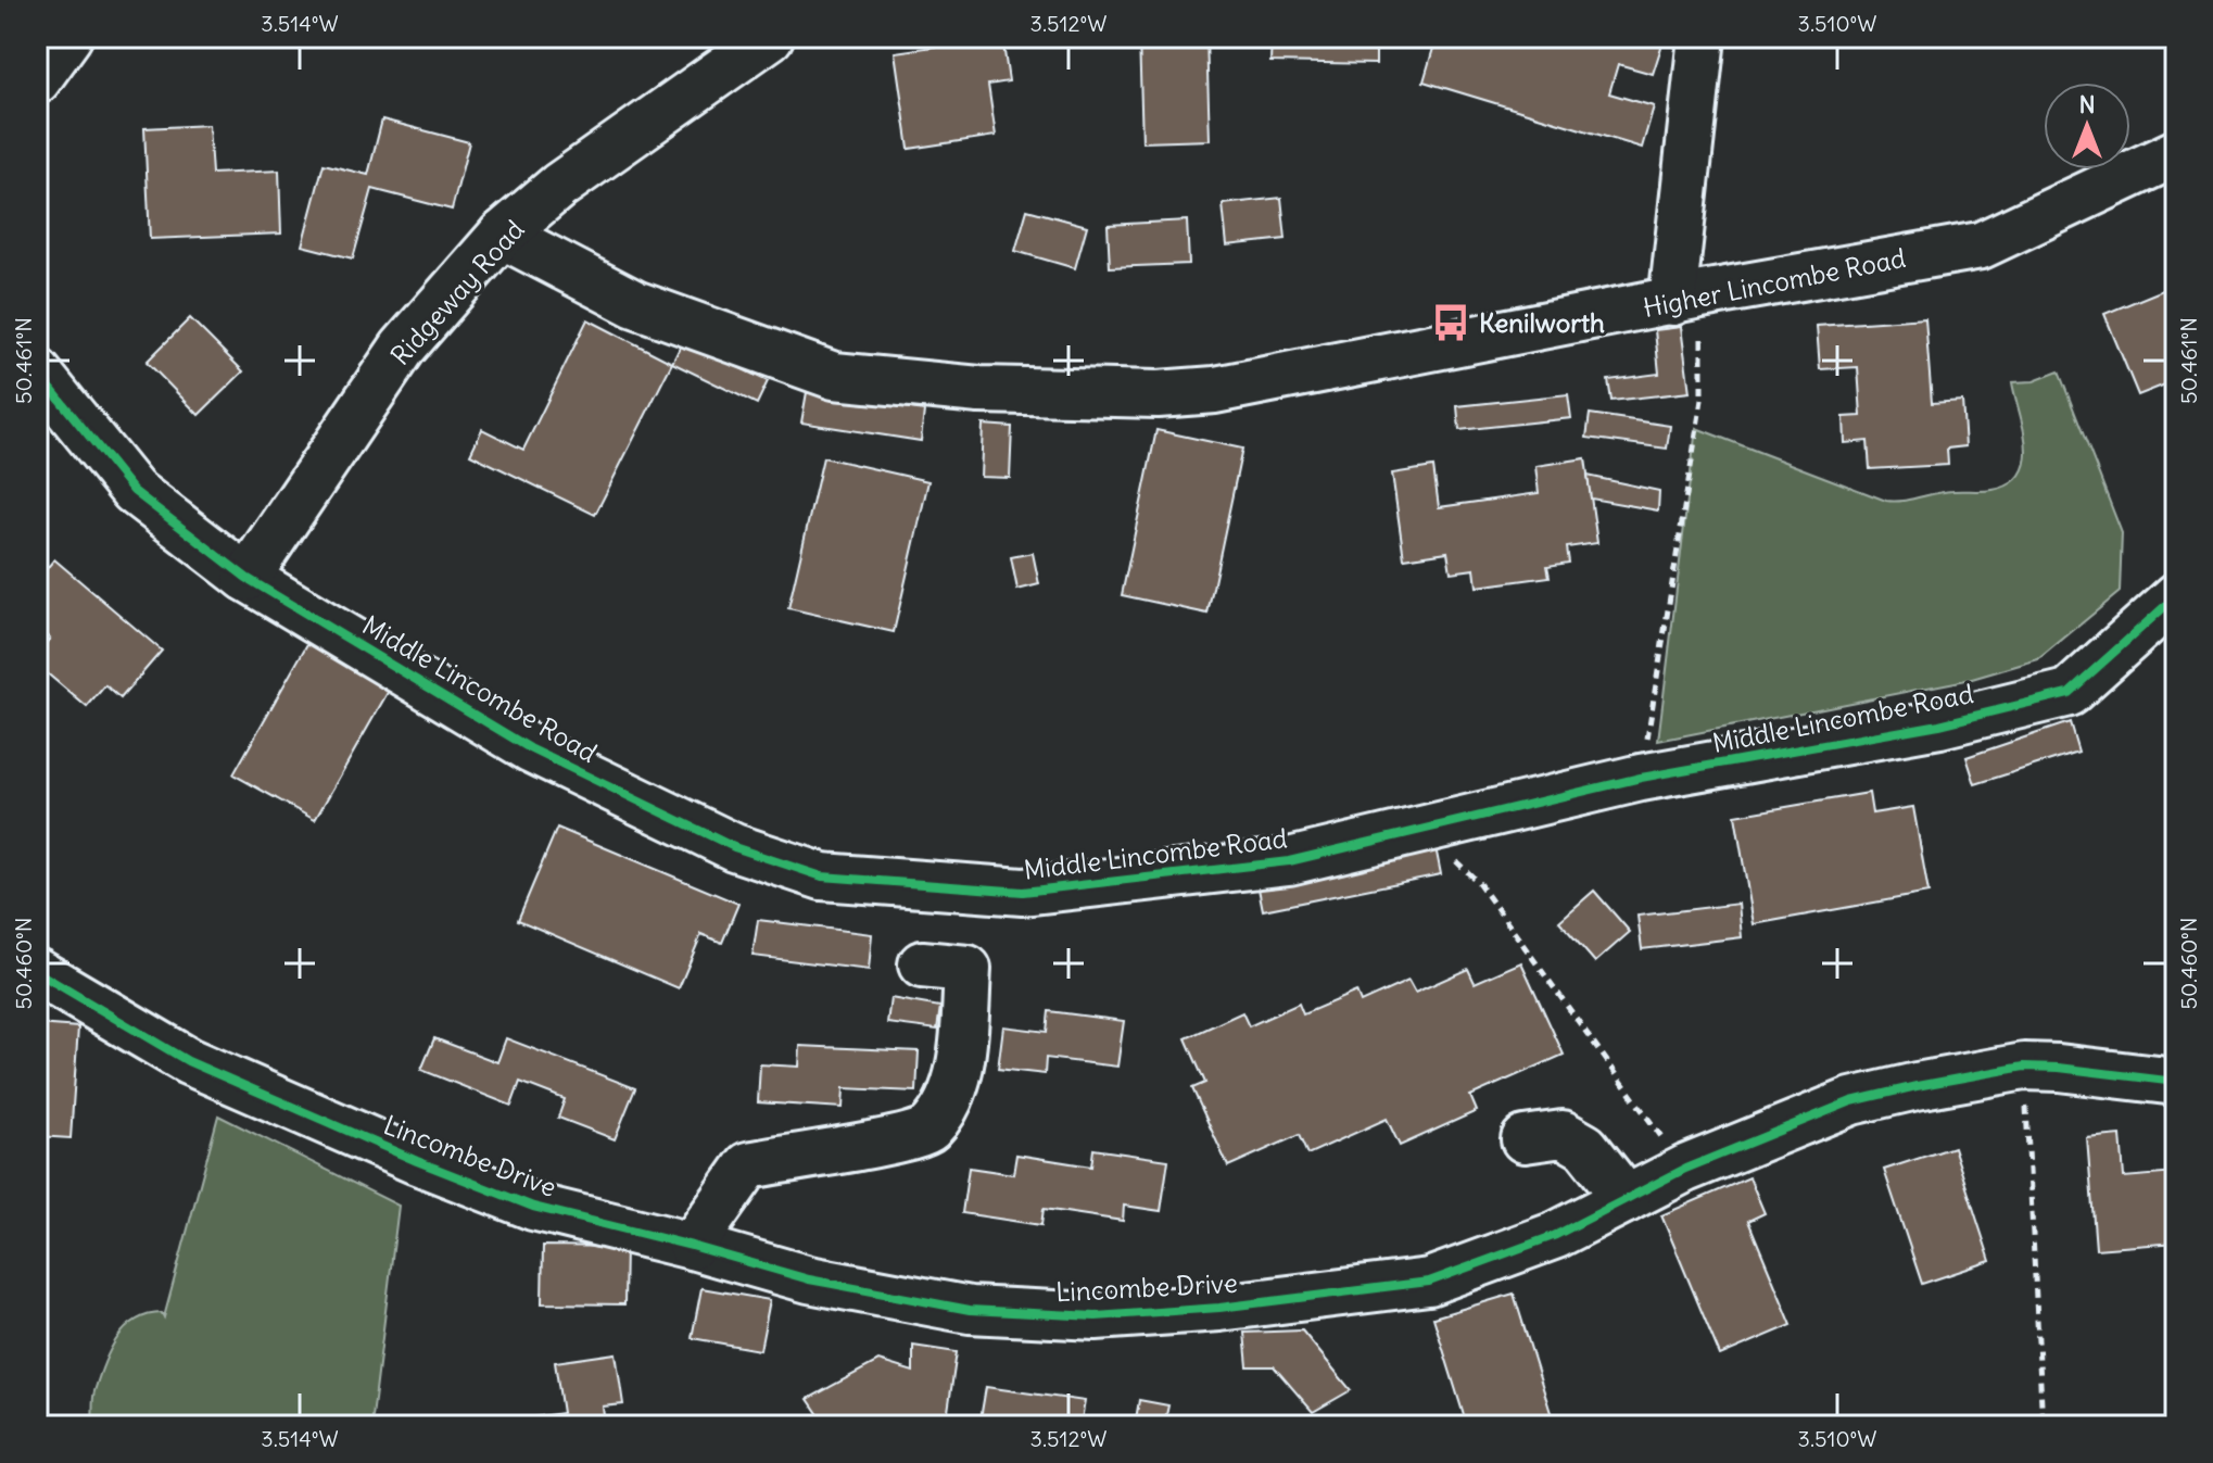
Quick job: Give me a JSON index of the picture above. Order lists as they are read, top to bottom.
{
  "streets": {
    "street": [
      "Higher Lincombe Road",
      "Ridgeway Road",
      "Middle Lincombe Road",
      "Lincombe Drive"
    ]
  },
  "crossings": [
    ["Higher Lincombe Road", "Ridgeway Road"],
    ["Ridgeway Road", "Middle Lincombe Road"]
  ],
  "places": {
    "bus stop": ["Kenilworth"]
  },
  "north": "top",
  "coordinates": [
    "3.514°W",
    "3.512°W",
    "3.510°W",
    "50.461°N",
    "50.460°N"
  ]
}
